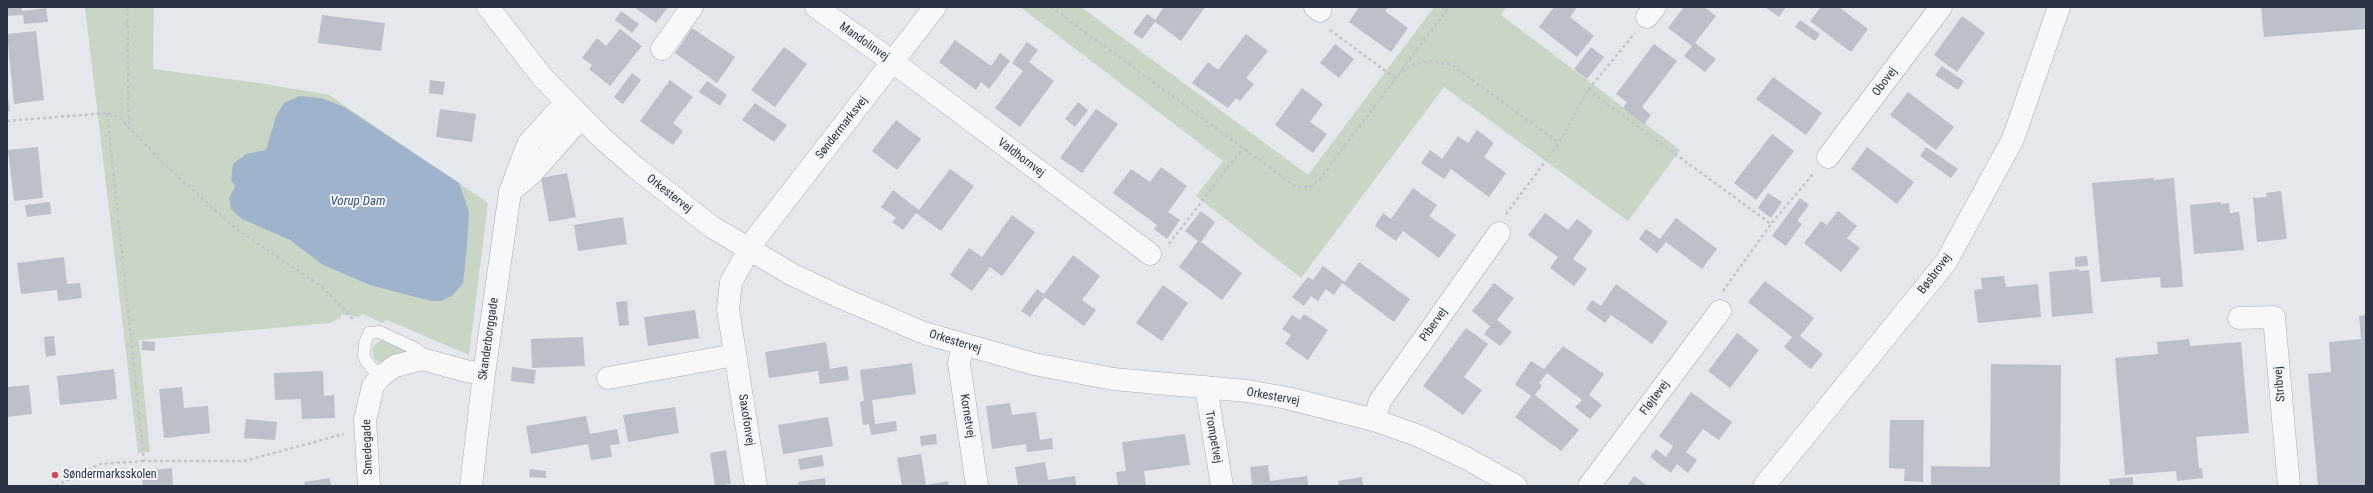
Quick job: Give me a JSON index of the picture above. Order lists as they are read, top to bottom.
{
  "streets": {
    "street": [
      "Mandolinvej",
      "Obovej",
      "Søndermarksvej",
      "Valdhornvej",
      "Orkestervej",
      "Bøsbrovej",
      "Pibervej",
      "Skanderborggade",
      "Stribvej",
      "Fløjtevej",
      "Kornetvej",
      "Saxofonvej",
      "Trompetvej",
      "Smedegade"
    ]
  },
  "crossings": [
    ["Mandolinvej", "Søndermarksvej"],
    ["Mandolinvej", "Valdhornvej"],
    ["Søndermarksvej", "Valdhornvej"],
    ["Søndermarksvej", "Orkestervej"],
    ["Søndermarksvej", "Saxofonvej"],
    ["Orkestervej", "Pibervej"],
    ["Orkestervej", "Skanderborggade"],
    ["Orkestervej", "Kornetvej"],
    ["Orkestervej", "Saxofonvej"],
    ["Orkestervej", "Trompetvej"],
    ["Skanderborggade", "Smedegade"]
  ],
  "water": ["Vorup Dam"],
  "places": ["Søndermarksskolen"]
}
